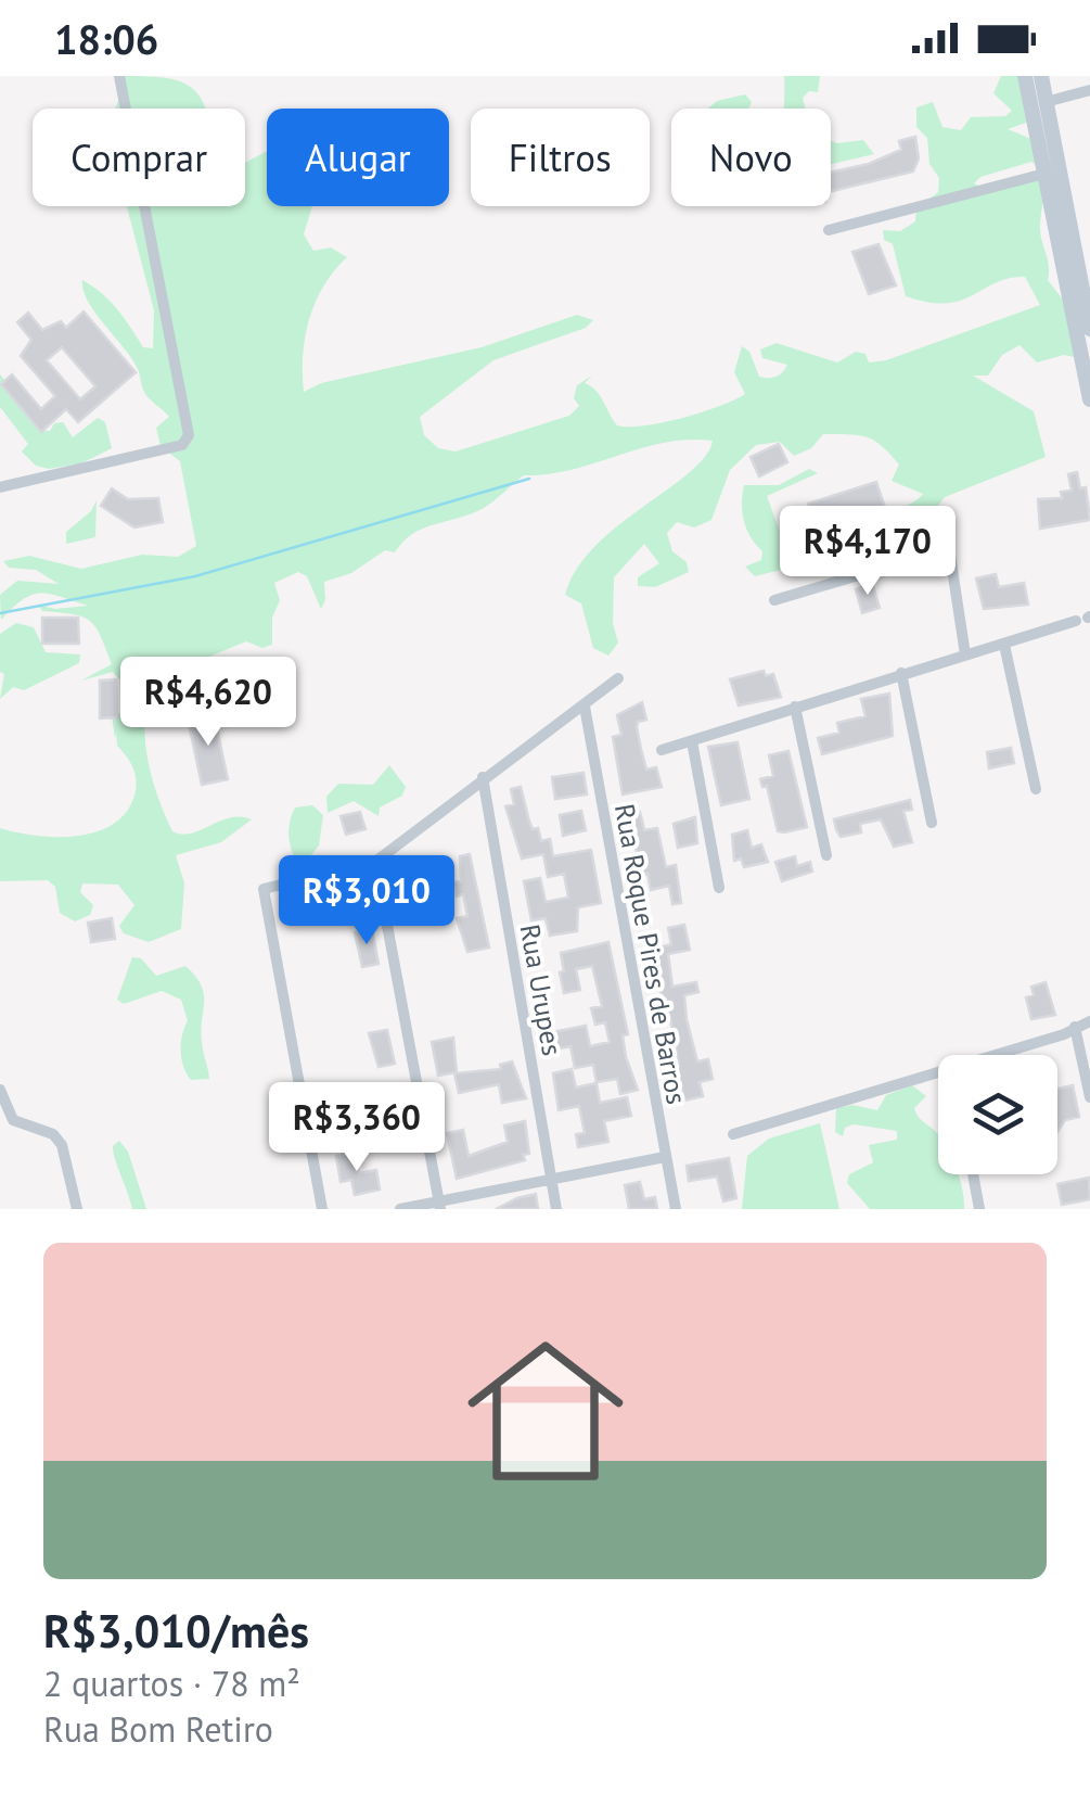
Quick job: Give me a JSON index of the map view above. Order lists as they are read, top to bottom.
{
  "streets": {
    "street": ["Rua Roque Pires de Barros", "Rua Urupes"]
  },
  "page": {
    "status": "18:06",
    "chip": [
      "Comprar",
      "Alugar",
      "Filtros",
      "Novo"
    ],
    "price": [
      "R$4,170",
      "R$4,620",
      "R$3,010",
      "R$3,360"
    ],
    "list": [
      {
        "name": "R$3,010/mês",
        "note": "2 quartos · 78 m² · Rua Bom Retiro"
      }
    ]
  }
}
